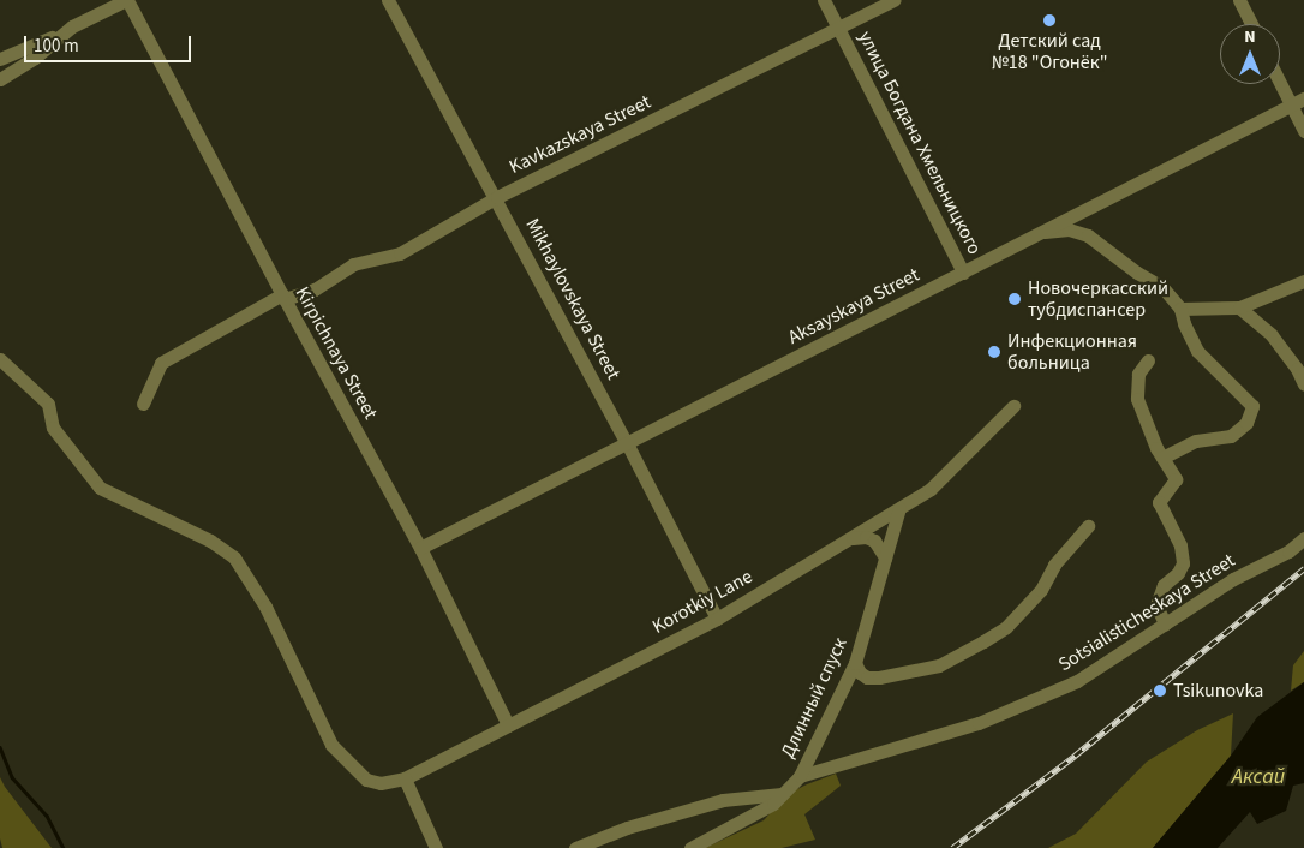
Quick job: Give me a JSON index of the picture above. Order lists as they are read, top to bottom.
{
  "streets": {
    "street": [
      "Kavkazskaya Street",
      "улица Богдана Хмельницкого",
      "Mikhaylovskaya Street",
      "Aksayskaya Street",
      "Kirpichnaya Street",
      "Korotkiy Lane",
      "Sotsialisticheskaya Street",
      "Длинный спуск"
    ]
  },
  "crossings": [
    ["Kavkazskaya Street", "улица Богдана Хмельницкого"],
    ["Kavkazskaya Street", "Mikhaylovskaya Street"],
    ["Kavkazskaya Street", "Kirpichnaya Street"],
    ["улица Богдана Хмельницкого", "Aksayskaya Street"],
    ["Mikhaylovskaya Street", "Aksayskaya Street"],
    ["Mikhaylovskaya Street", "Korotkiy Lane"],
    ["Aksayskaya Street", "Kirpichnaya Street"],
    ["Kirpichnaya Street", "Korotkiy Lane"],
    ["Korotkiy Lane", "Длинный спуск"],
    ["Sotsialisticheskaya Street", "Длинный спуск"]
  ],
  "water": ["Аксай"],
  "places": [
    "Детский сад №18 \"Огонёк\"",
    "Новочеркасский тубдиспансер",
    "Инфекционная больница",
    "Tsikunovka"
  ],
  "scale_bar": "100 m",
  "north": "top"
}
